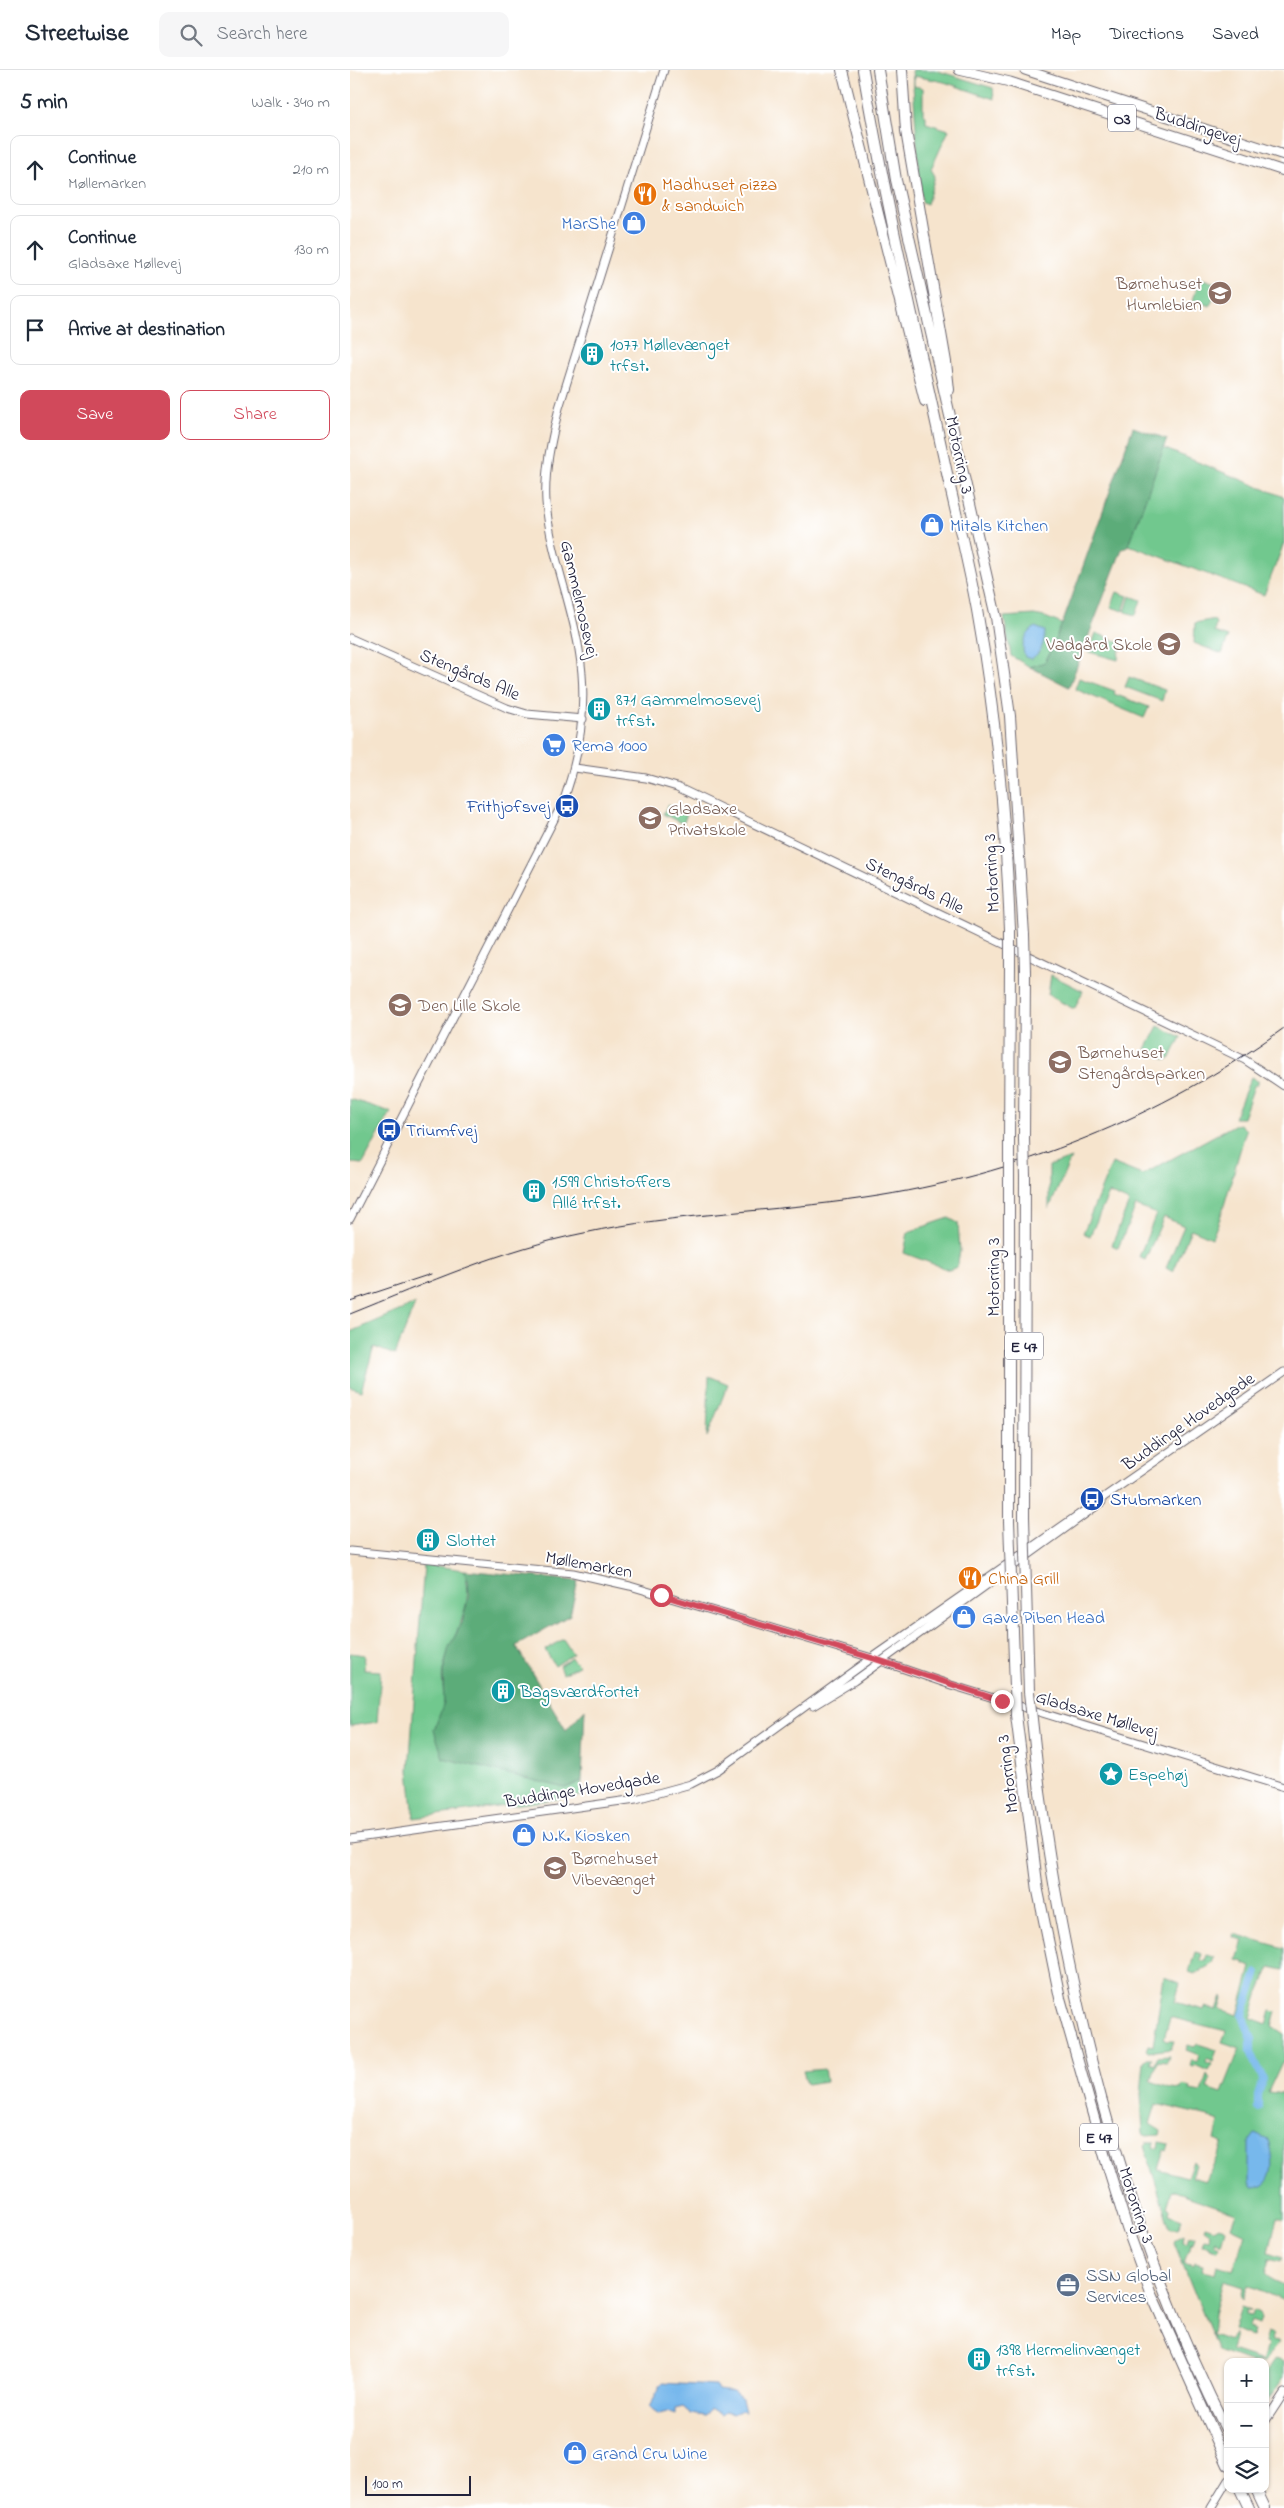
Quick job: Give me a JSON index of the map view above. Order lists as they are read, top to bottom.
{
  "streets": {
    "highway": ["Motorring 3", "E 47"],
    "main road": ["O3", "Buddingevej"],
    "street": [
      "Gammelmosevej",
      "Stengårds Alle",
      "Buddinge Hovedgade",
      "Møllemarken",
      "Gladsaxe Møllevej"
    ]
  },
  "crossings": [
    ["Gammelmosevej", "Stengårds Alle"],
    ["Buddinge Hovedgade", "Møllemarken"],
    ["Buddinge Hovedgade", "Gladsaxe Møllevej"],
    ["Møllemarken", "Gladsaxe Møllevej"]
  ],
  "places": {
    "restaurant": ["Madhuset pizza & sandwich", "China Grill"],
    "shop": [
      "MarShe",
      "Mitals Kitchen",
      "Gave Piben Head",
      "N.K. Kiosken",
      "Grand Cru Wine"
    ],
    "school or university": [
      "Børnehuset Humlebien",
      "Vadgård Skole",
      "Gladsaxe Privatskole",
      "Den Lille Skole",
      "Børnehuset Stengårdsparken",
      "Børnehuset Vibevænget"
    ],
    "building": [
      "1077 Møllevænget trfst.",
      "871 Gammelmosevej trfst.",
      "1599 Christoffers Allé trfst.",
      "Slottet",
      "Bagsværdfortet",
      "1398 Hermelinvænget trfst."
    ],
    "supermarket": ["Rema 1000"],
    "bus stop": ["Frithjofsvej", "Triumfvej", "Stubmarken"],
    "place": ["Espehøj"],
    "office": ["SSN Global Services"]
  },
  "scale_bar": "100 m",
  "page": {
    "header": "Streetwise",
    "search": "Search here",
    "nav": ["Map", "Directions", "Saved"],
    "heading": ["5 min", "Walk · 340 m"],
    "list": [
      ["Continue", "Møllemarken", "210 m"],
      ["Continue", "Gladsaxe Møllevej", "130 m"],
      "Arrive at destination"
    ],
    "buttons": ["Save", "Share"],
    "map_buttons": ["+", "−"],
    "scale": "100 m"
  }
}
